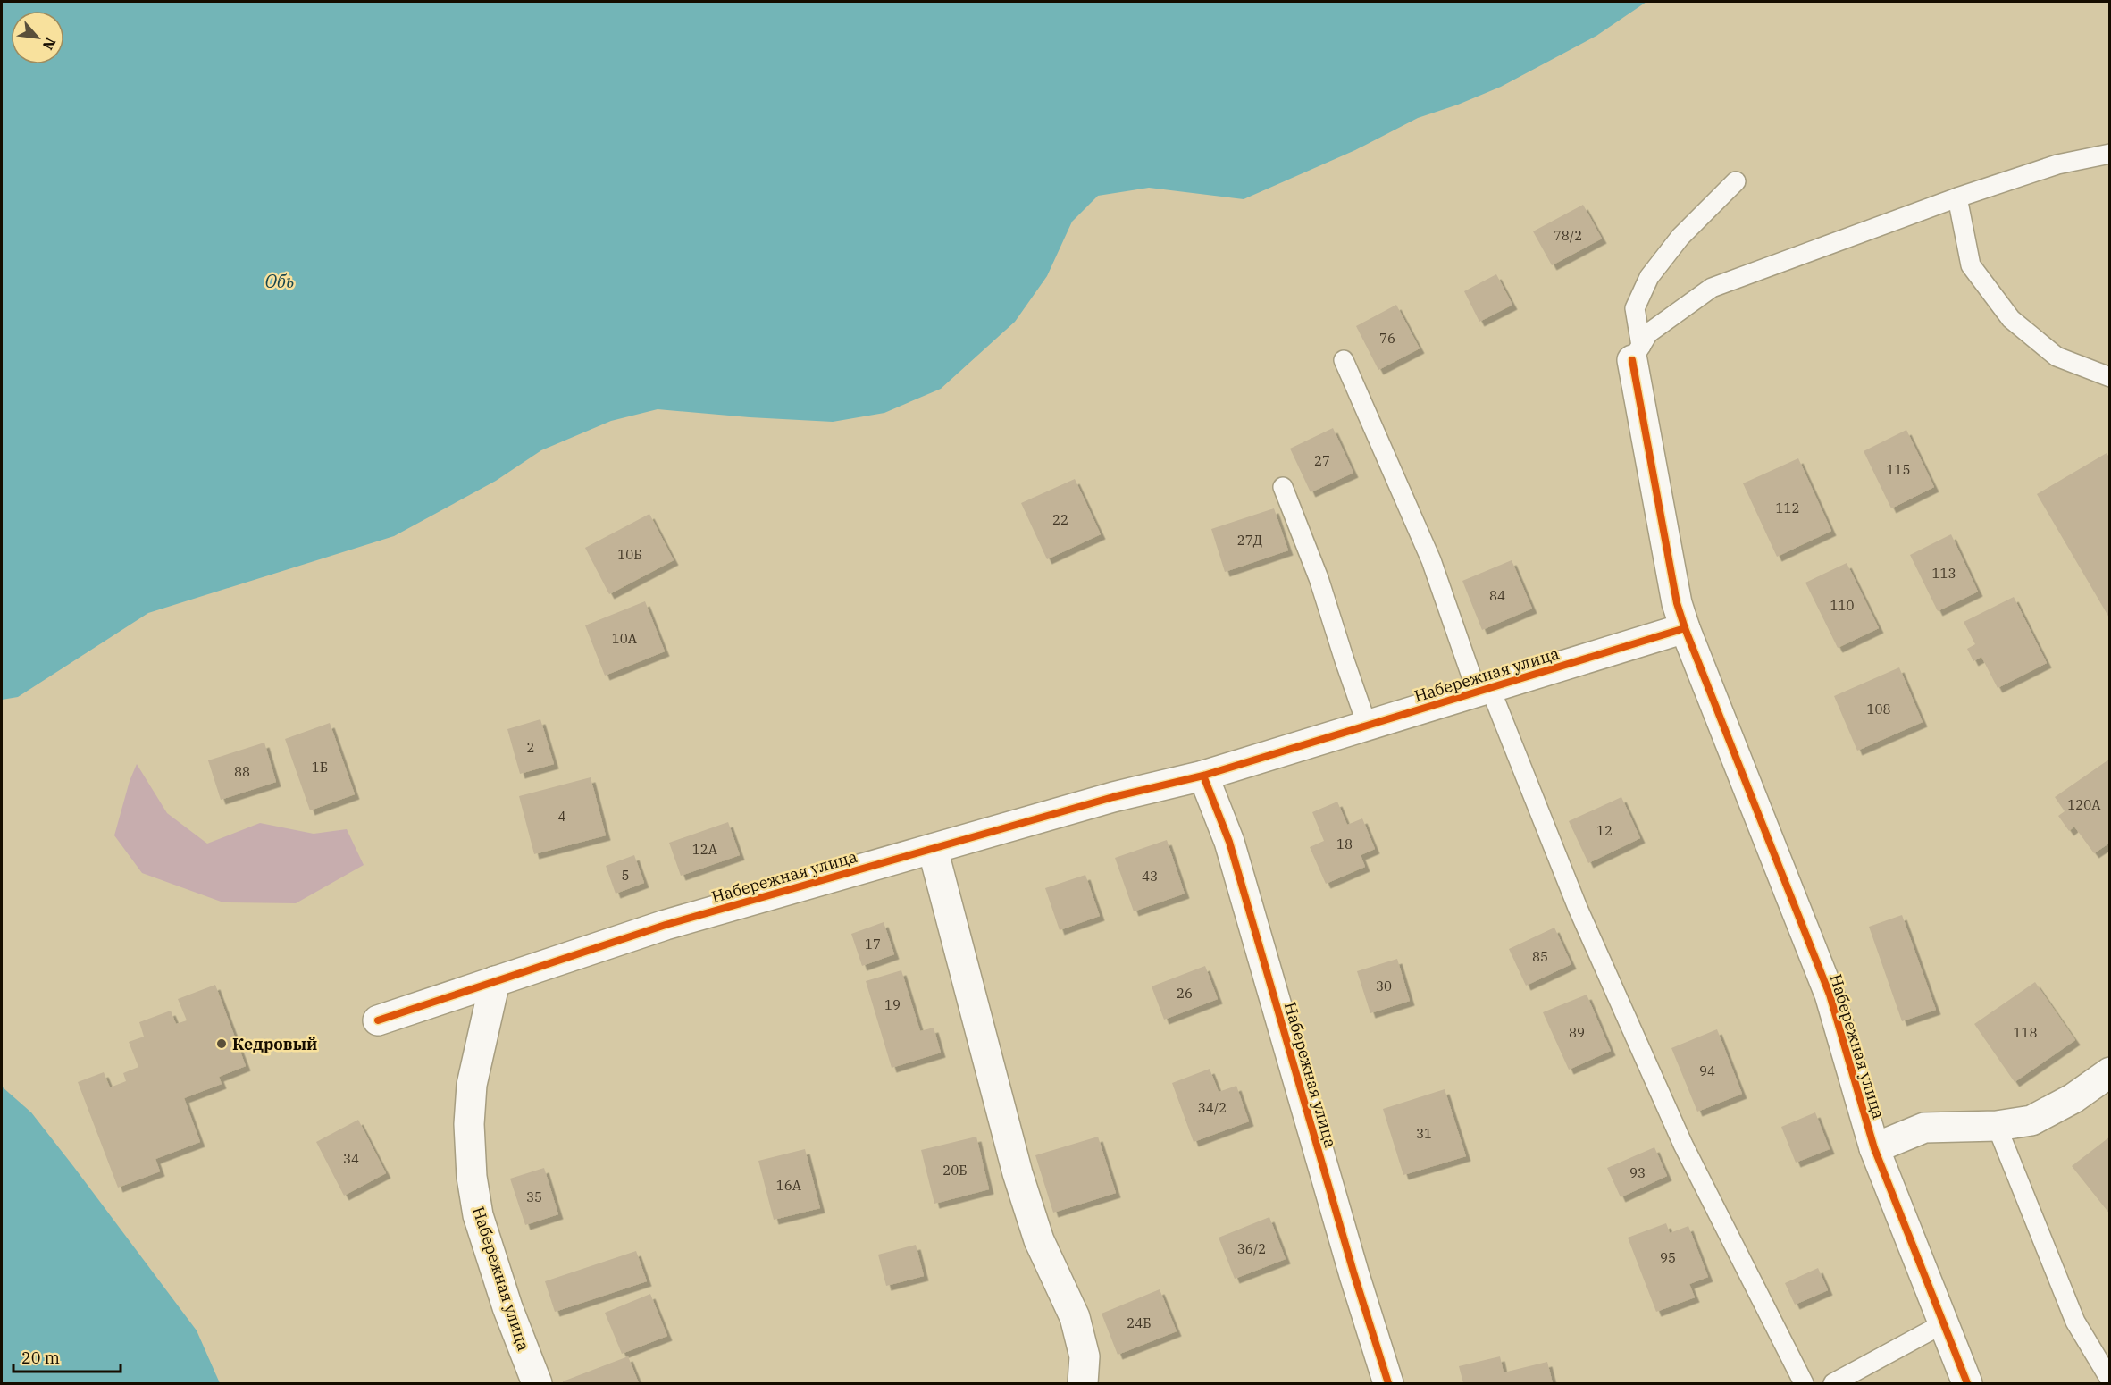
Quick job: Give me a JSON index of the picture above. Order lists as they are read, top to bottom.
{
  "streets": {
    "street": ["Набережная улица"]
  },
  "water": ["Обь"],
  "places": ["Кедровый"],
  "house_numbers": [
    "78/2",
    "76",
    "27",
    "115",
    "112",
    "22",
    "27Д",
    "10Б",
    "113",
    "84",
    "110",
    "10А",
    "108",
    "2",
    "1Б",
    "88",
    "120А",
    "4",
    "12",
    "18",
    "12А",
    "5",
    "43",
    "17",
    "85",
    "30",
    "26",
    "19",
    "89",
    "118",
    "94",
    "34/2",
    "31",
    "34",
    "20Б",
    "93",
    "16А",
    "35",
    "36/2",
    "95",
    "24Б"
  ],
  "scale_bar": "20 m",
  "north": "bottom right"
}
